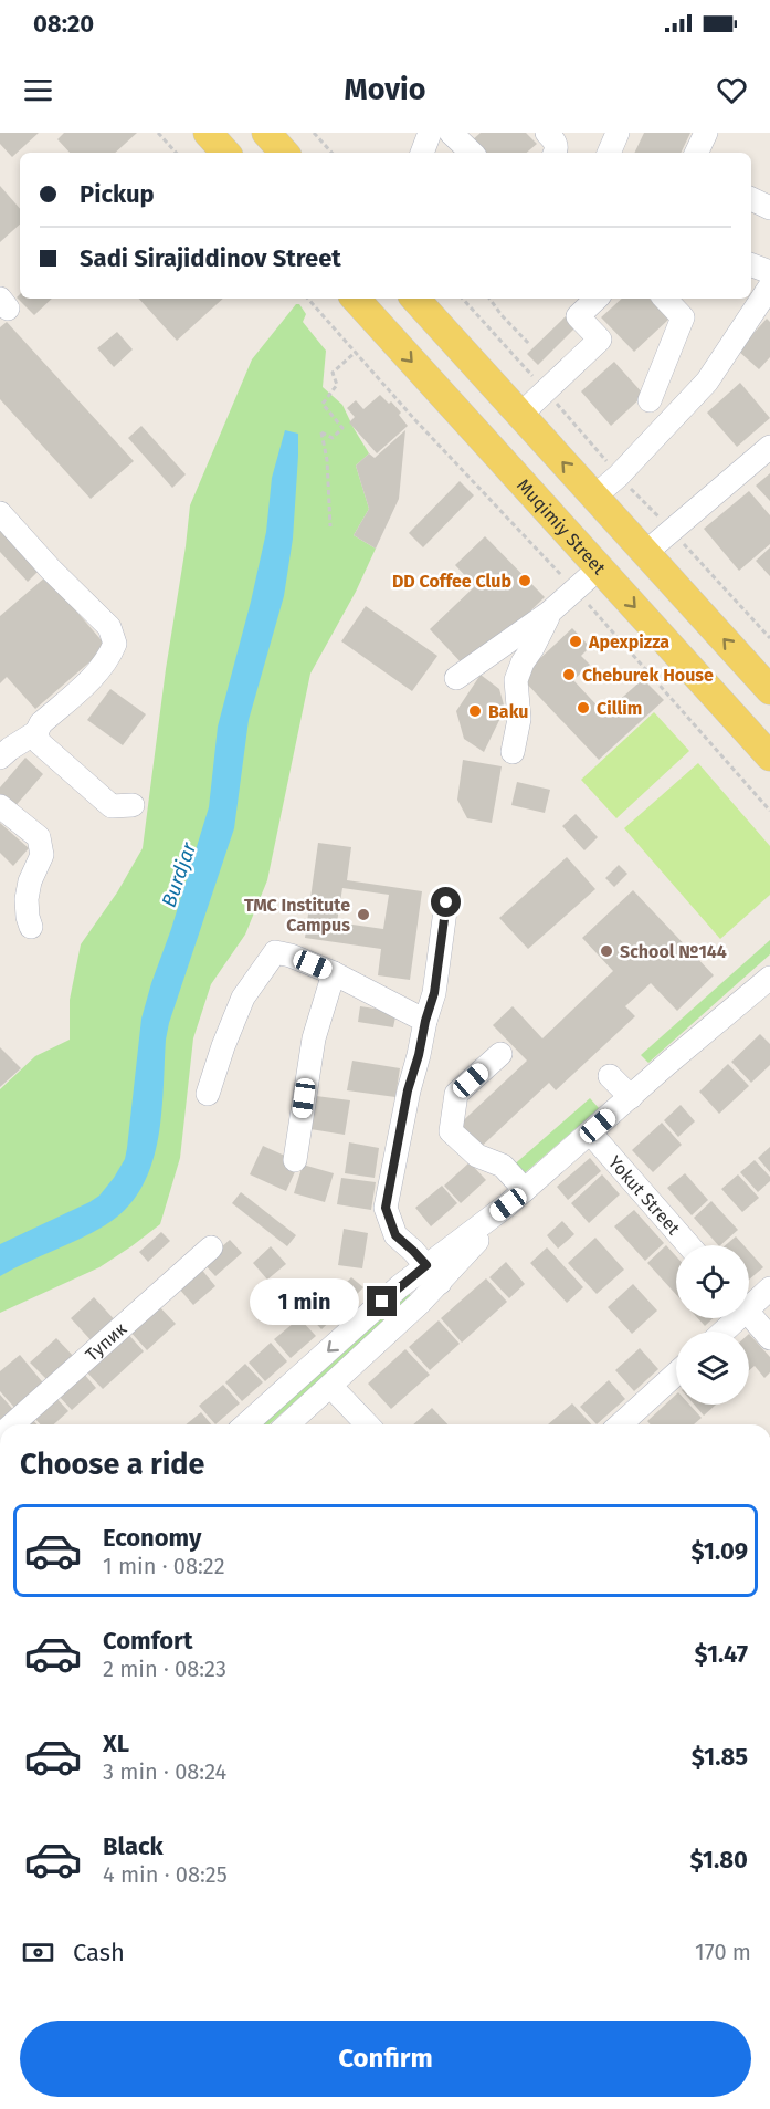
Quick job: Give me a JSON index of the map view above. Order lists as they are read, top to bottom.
{
  "streets": {
    "main road": ["Muqimiy Street"],
    "street": ["Yokut Street", "Тупик"]
  },
  "water": ["Burdjar"],
  "places": [
    "DD Coffee Club",
    "Apexpizza",
    "Cheburek House",
    "Cillim",
    "Baku",
    "TMC Institute Campus",
    "School №144"
  ],
  "page": {
    "status": "08:20",
    "header": "Movio",
    "banner": ["Pickup", "Sadi Sirajiddinov Street"],
    "bubble": "1 min",
    "heading": "Choose a ride",
    "list": [
      {
        "name": "Economy",
        "note": "1 min · 08:22",
        "value": "$1.09"
      },
      {
        "name": "Comfort",
        "note": "2 min · 08:23",
        "value": "$1.47"
      },
      {
        "name": "XL",
        "note": "3 min · 08:24",
        "value": "$1.85"
      },
      {
        "name": "Black",
        "note": "4 min · 08:25",
        "value": "$1.80"
      }
    ],
    "pay": ["Cash", "170 m"],
    "buttons": "Confirm"
  }
}
